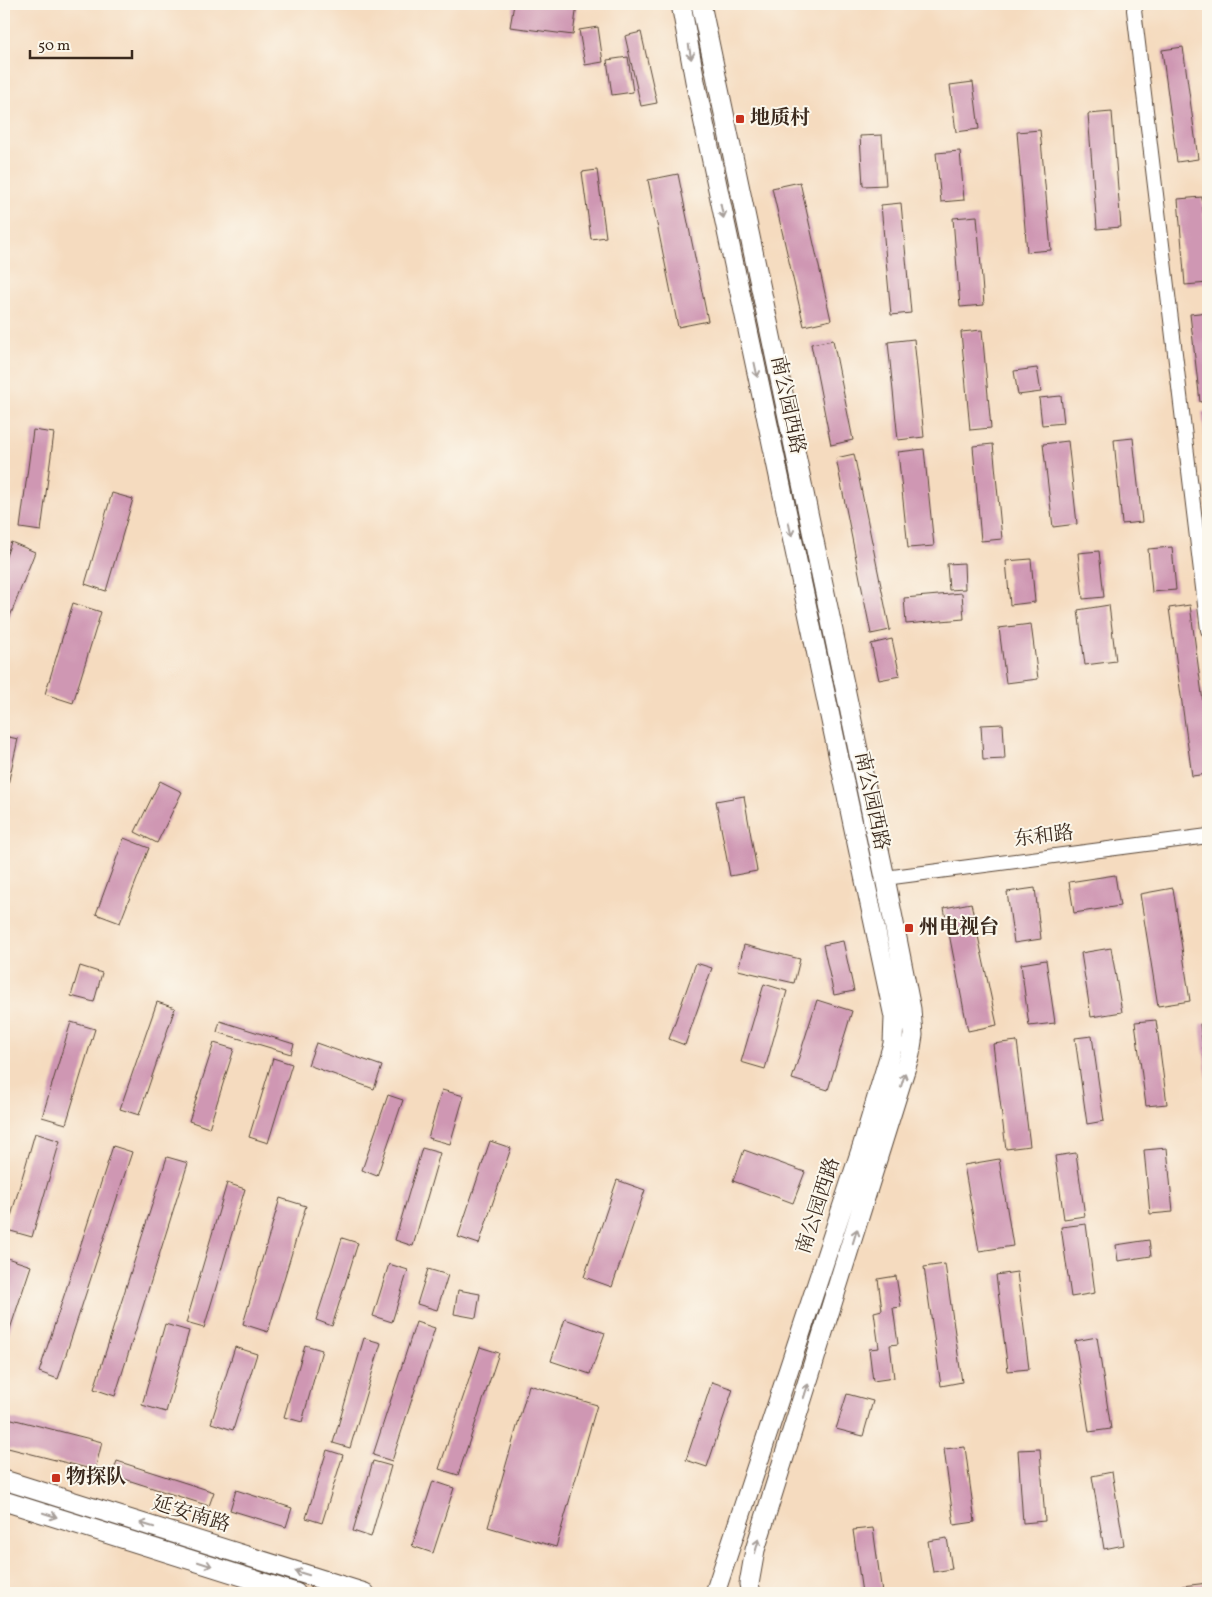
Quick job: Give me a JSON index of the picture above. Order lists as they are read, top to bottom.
{
  "streets": {
    "main road": ["南公园西路", "延安南路"],
    "street": ["东和路"]
  },
  "crossings": [
    ["南公园西路", "东和路"]
  ],
  "places": {
    "transit": ["地质村", "州电视台", "物探队"]
  },
  "scale_bar": "50 m"
}
